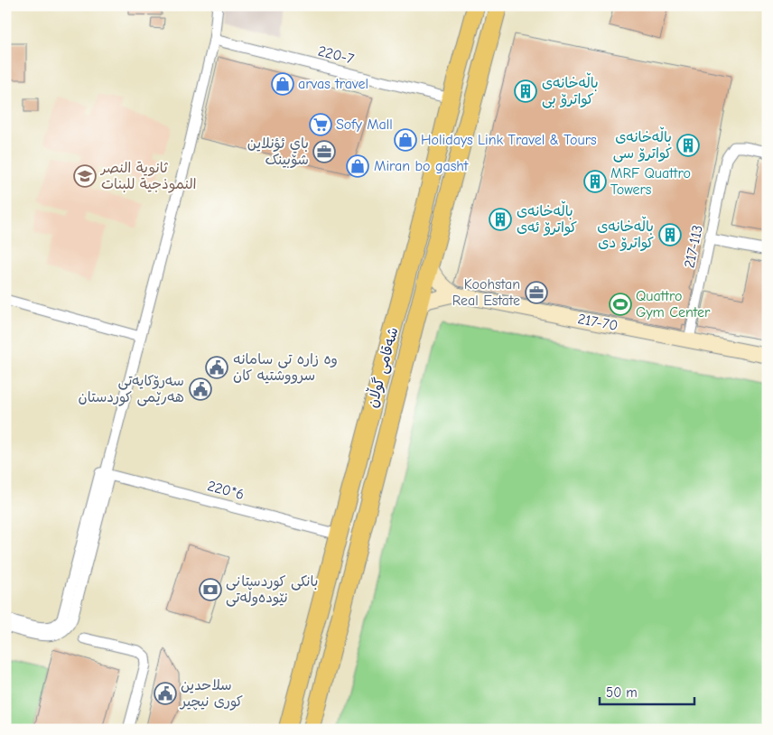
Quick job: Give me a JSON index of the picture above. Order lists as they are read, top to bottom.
{
  "streets": {
    "main road": ["شەقامی گوڵان"],
    "street": [
      "220-7",
      "217-113",
      "217-70",
      "220*6"
    ]
  },
  "crossings": [
    ["220-7", "شەقامی گوڵان"],
    ["217-113", "217-70"],
    ["217-70", "شەقامی گوڵان"],
    ["شەقامی گوڵان", "220*6"]
  ],
  "places": {
    "shop": ["arvas travel", "Holidays Link Travel & Tours", "Miran bo gasht"],
    "building": [
      "باڵەخانەی کواترۆ بی",
      "باڵەخانەی کواترۆ سی",
      "MRF Quattro Towers",
      "باڵەخانەی کواترۆ ئەی",
      "باڵەخانەی کواترۆ دی"
    ],
    "supermarket": ["Sofy Mall"],
    "office": ["باي ئؤنلاین شۆبینک", "Koohstan Real Estate"],
    "school or university": ["ثانوية النصر النموذجية للبنات"],
    "sports": ["Quattro Gym Center"],
    "public building": ["وه زاره تى سامانه سرووشتيه كان", "سەرۆكایەتی هەرێمی كوردستان", "سلاحدین كوری نیچیر"],
    "bank": ["بانکی کوردستانی نێودەوڵەتی"]
  },
  "scale_bar": "50 m"
}
